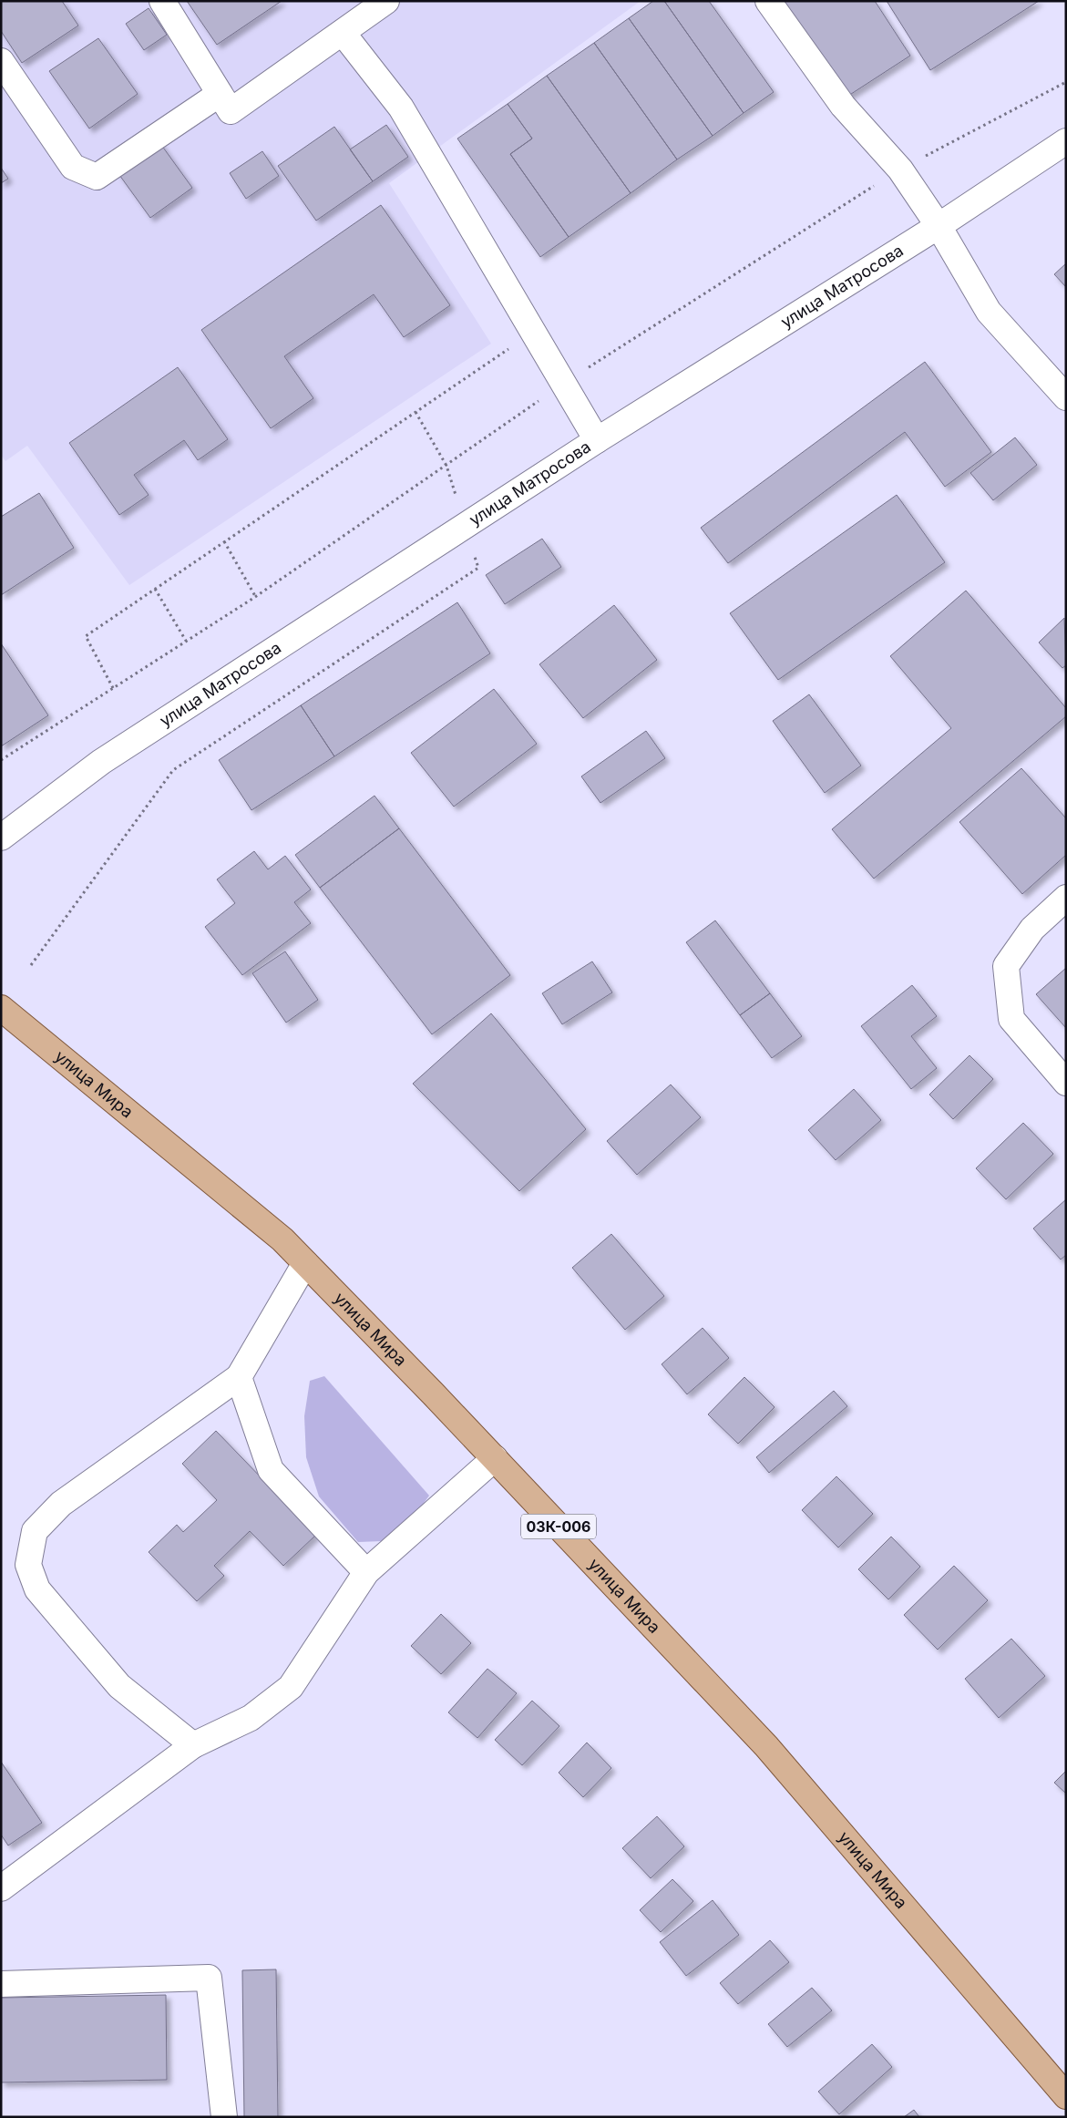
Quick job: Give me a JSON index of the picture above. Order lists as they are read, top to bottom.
{
  "streets": {
    "main road": ["улица Мира", "03К-006"],
    "street": ["улица Матросова"]
  }
}
